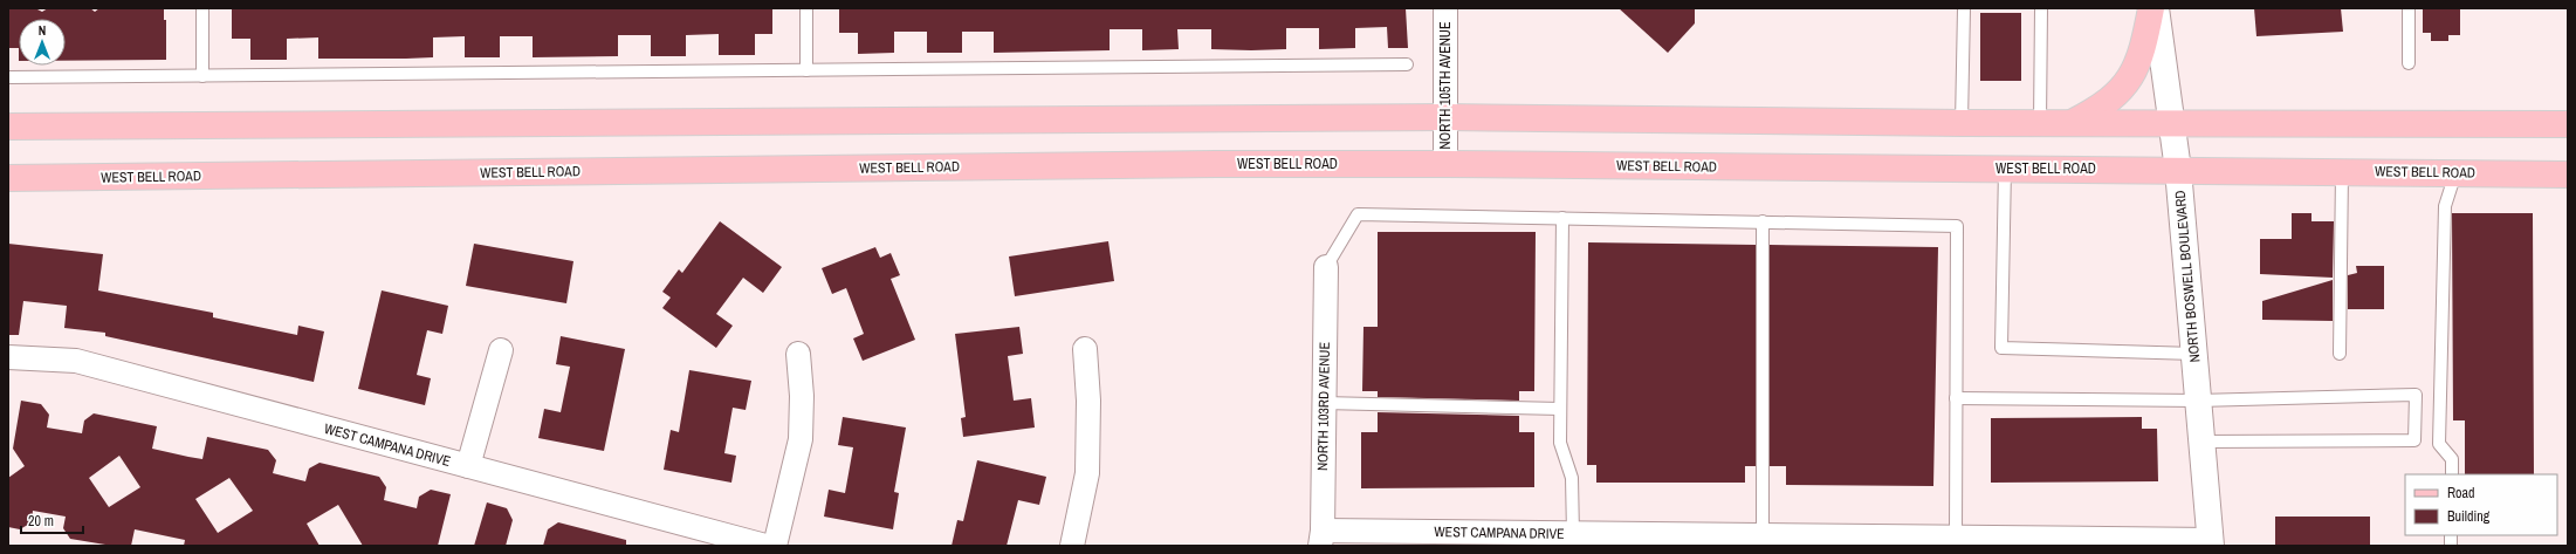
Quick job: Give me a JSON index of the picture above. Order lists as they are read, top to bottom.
{
  "streets": {
    "main road": ["WEST BELL ROAD"],
    "street": [
      "NORTH 105TH AVENUE",
      "NORTH BOSWELL BOULEVARD",
      "NORTH 103RD AVENUE",
      "WEST CAMPANA DRIVE"
    ]
  },
  "crossings": [
    ["NORTH 105TH AVENUE", "WEST BELL ROAD"],
    ["WEST BELL ROAD", "NORTH BOSWELL BOULEVARD"],
    ["NORTH BOSWELL BOULEVARD", "WEST CAMPANA DRIVE"],
    ["NORTH 103RD AVENUE", "WEST CAMPANA DRIVE"]
  ],
  "legend": ["Road", "Building"],
  "scale_bar": "20 m",
  "north": "top"
}
